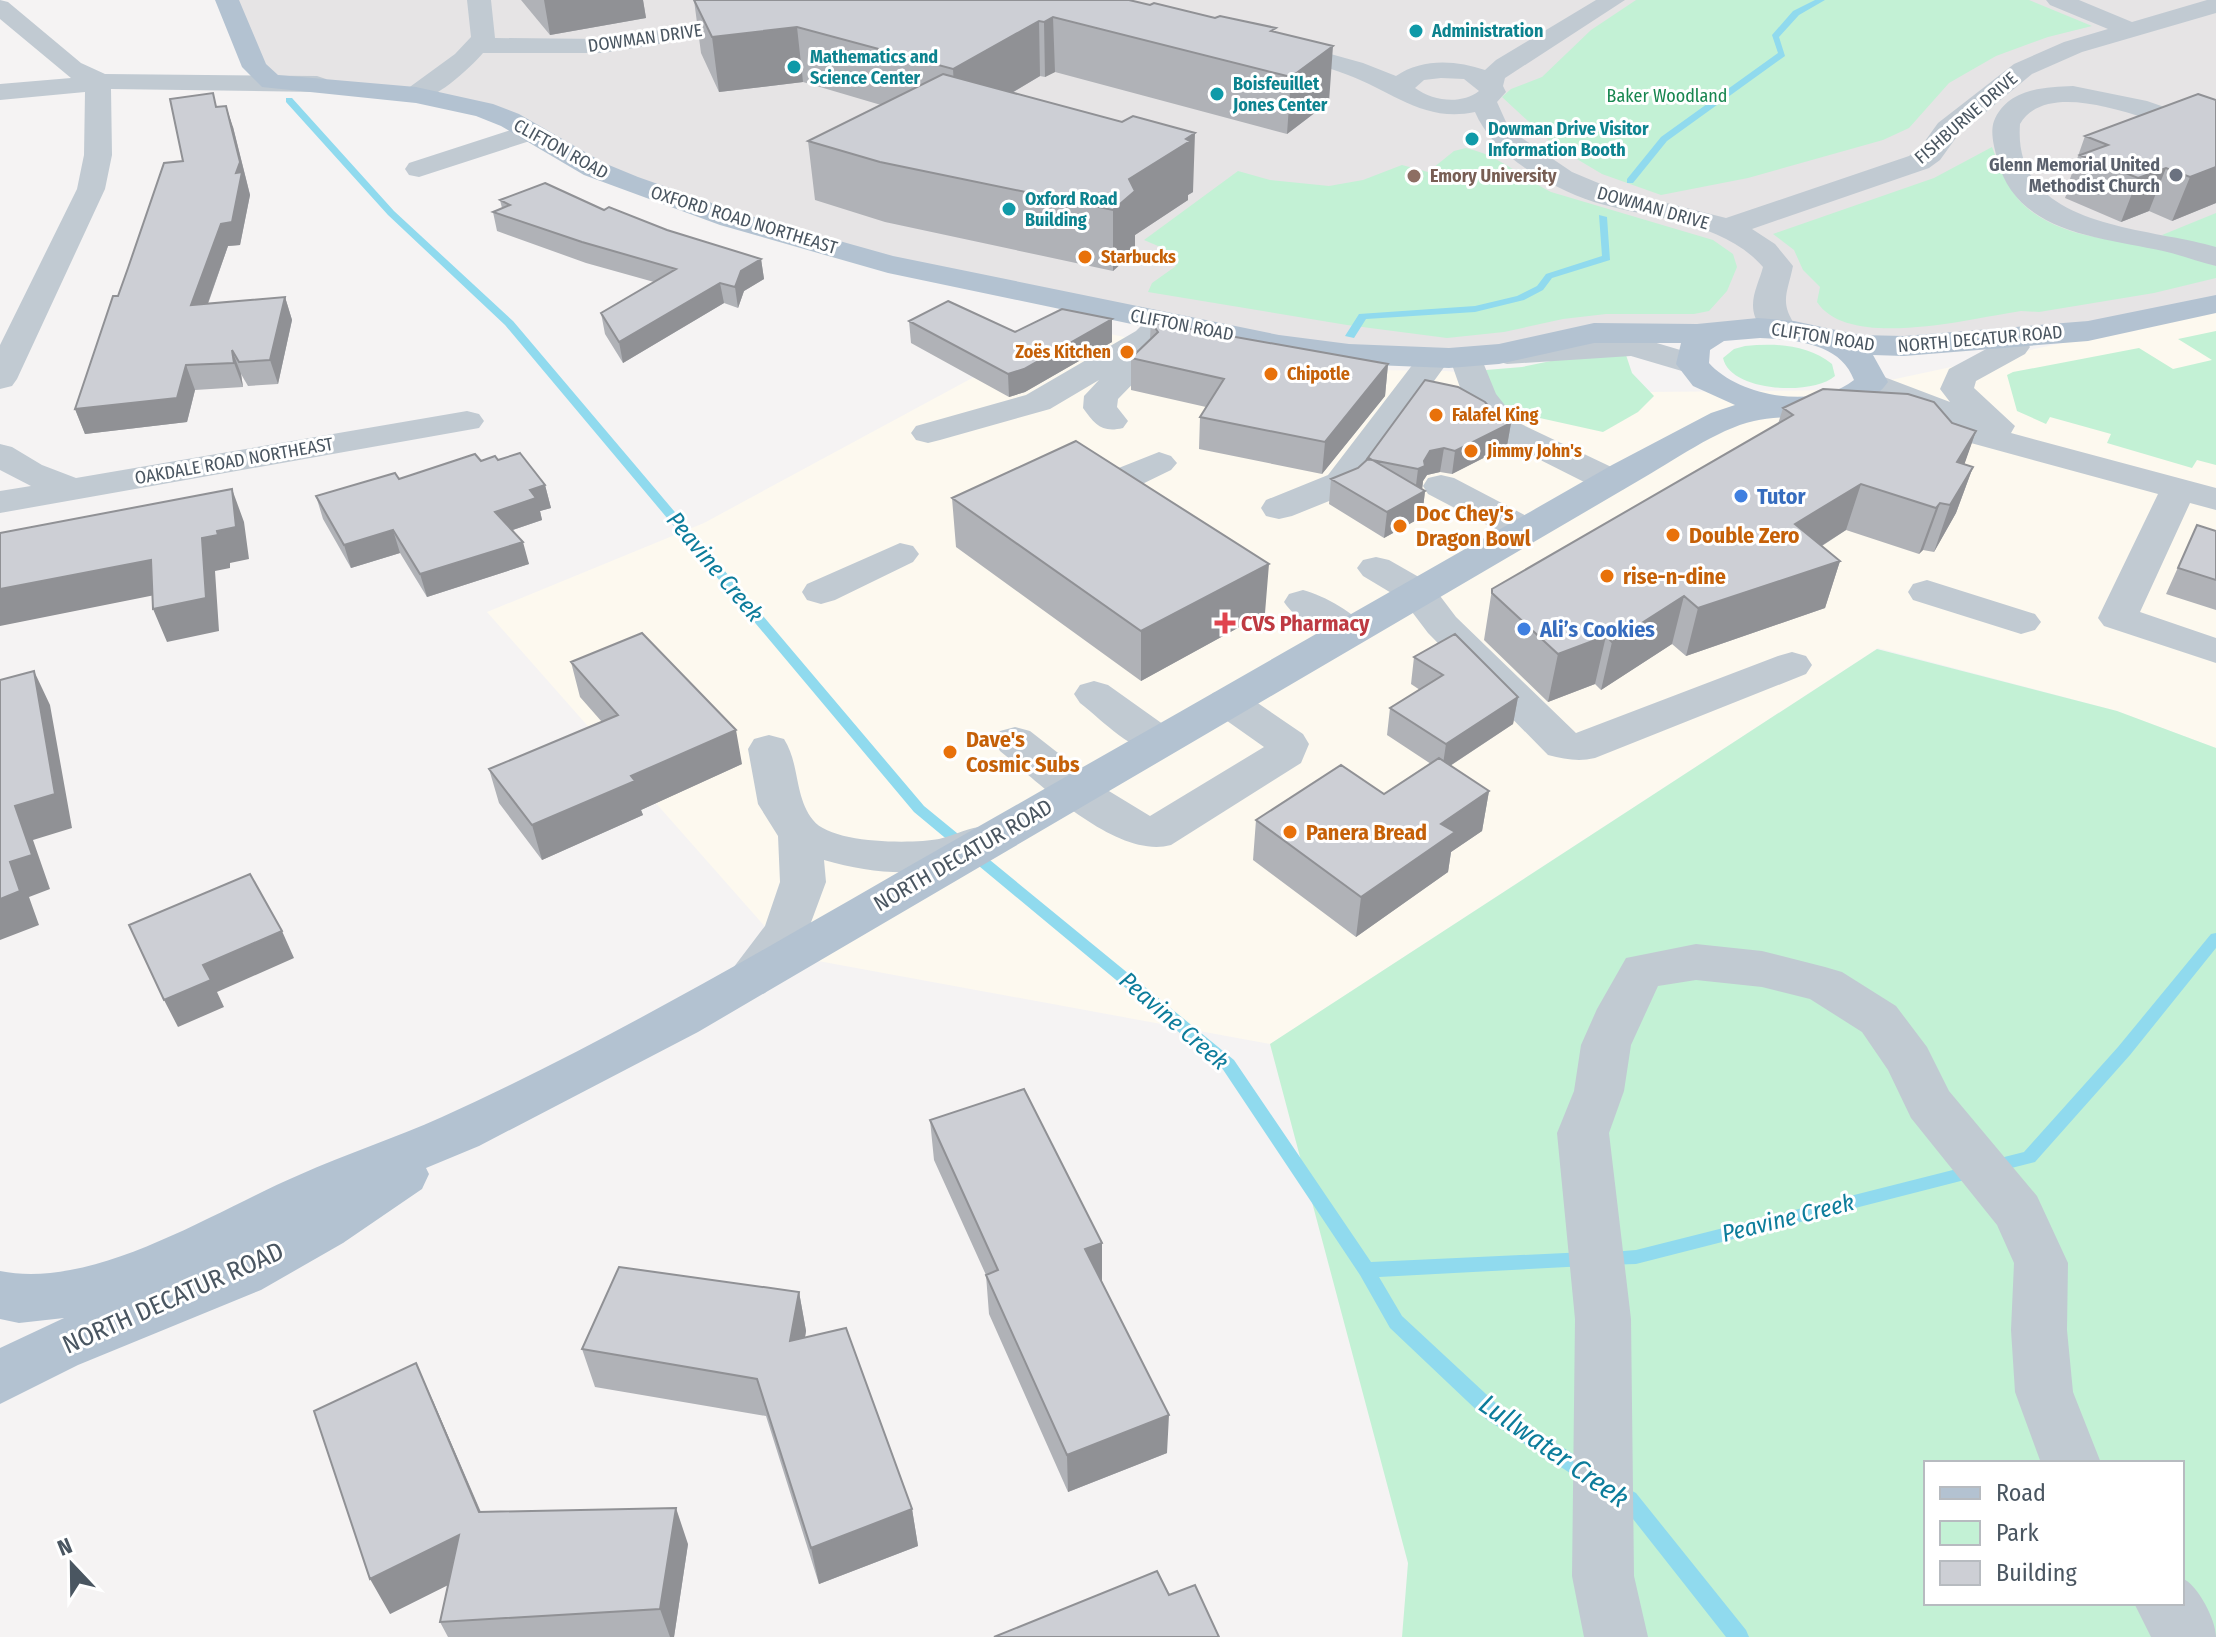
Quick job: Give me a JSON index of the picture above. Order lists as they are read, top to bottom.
{
  "streets": {
    "main road": ["CLIFTON ROAD", "NORTH DECATUR ROAD"],
    "street": [
      "DOWMAN DRIVE",
      "FISHBURNE DRIVE",
      "OXFORD ROAD NORTHEAST",
      "OAKDALE ROAD NORTHEAST"
    ]
  },
  "crossings": [
    ["DOWMAN DRIVE", "FISHBURNE DRIVE"],
    ["DOWMAN DRIVE", "CLIFTON ROAD"],
    ["CLIFTON ROAD", "NORTH DECATUR ROAD"]
  ],
  "water": ["Peavine Creek", "Lullwater Creek"],
  "parks": ["Baker Woodland"],
  "places": {
    "other": [
      "Administration",
      "Mathematics and Science Center",
      "Boisfeuillet Jones Center",
      "Dowman Drive Visitor Information Booth",
      "Glenn Memorial United Methodist Church",
      "Emory University",
      "Oxford Road Building",
      "Starbucks",
      "Zoës Kitchen",
      "Chipotle",
      "Falafel King",
      "Jimmy John's",
      "Tutor",
      "Doc Chey's Dragon Bowl",
      "Double Zero",
      "rise-n-dine",
      "Ali’s Cookies",
      "Dave's Cosmic Subs",
      "Panera Bread"
    ],
    "health": ["CVS Pharmacy"]
  },
  "legend": ["Road", "Park", "Building"],
  "north": "top"
}
